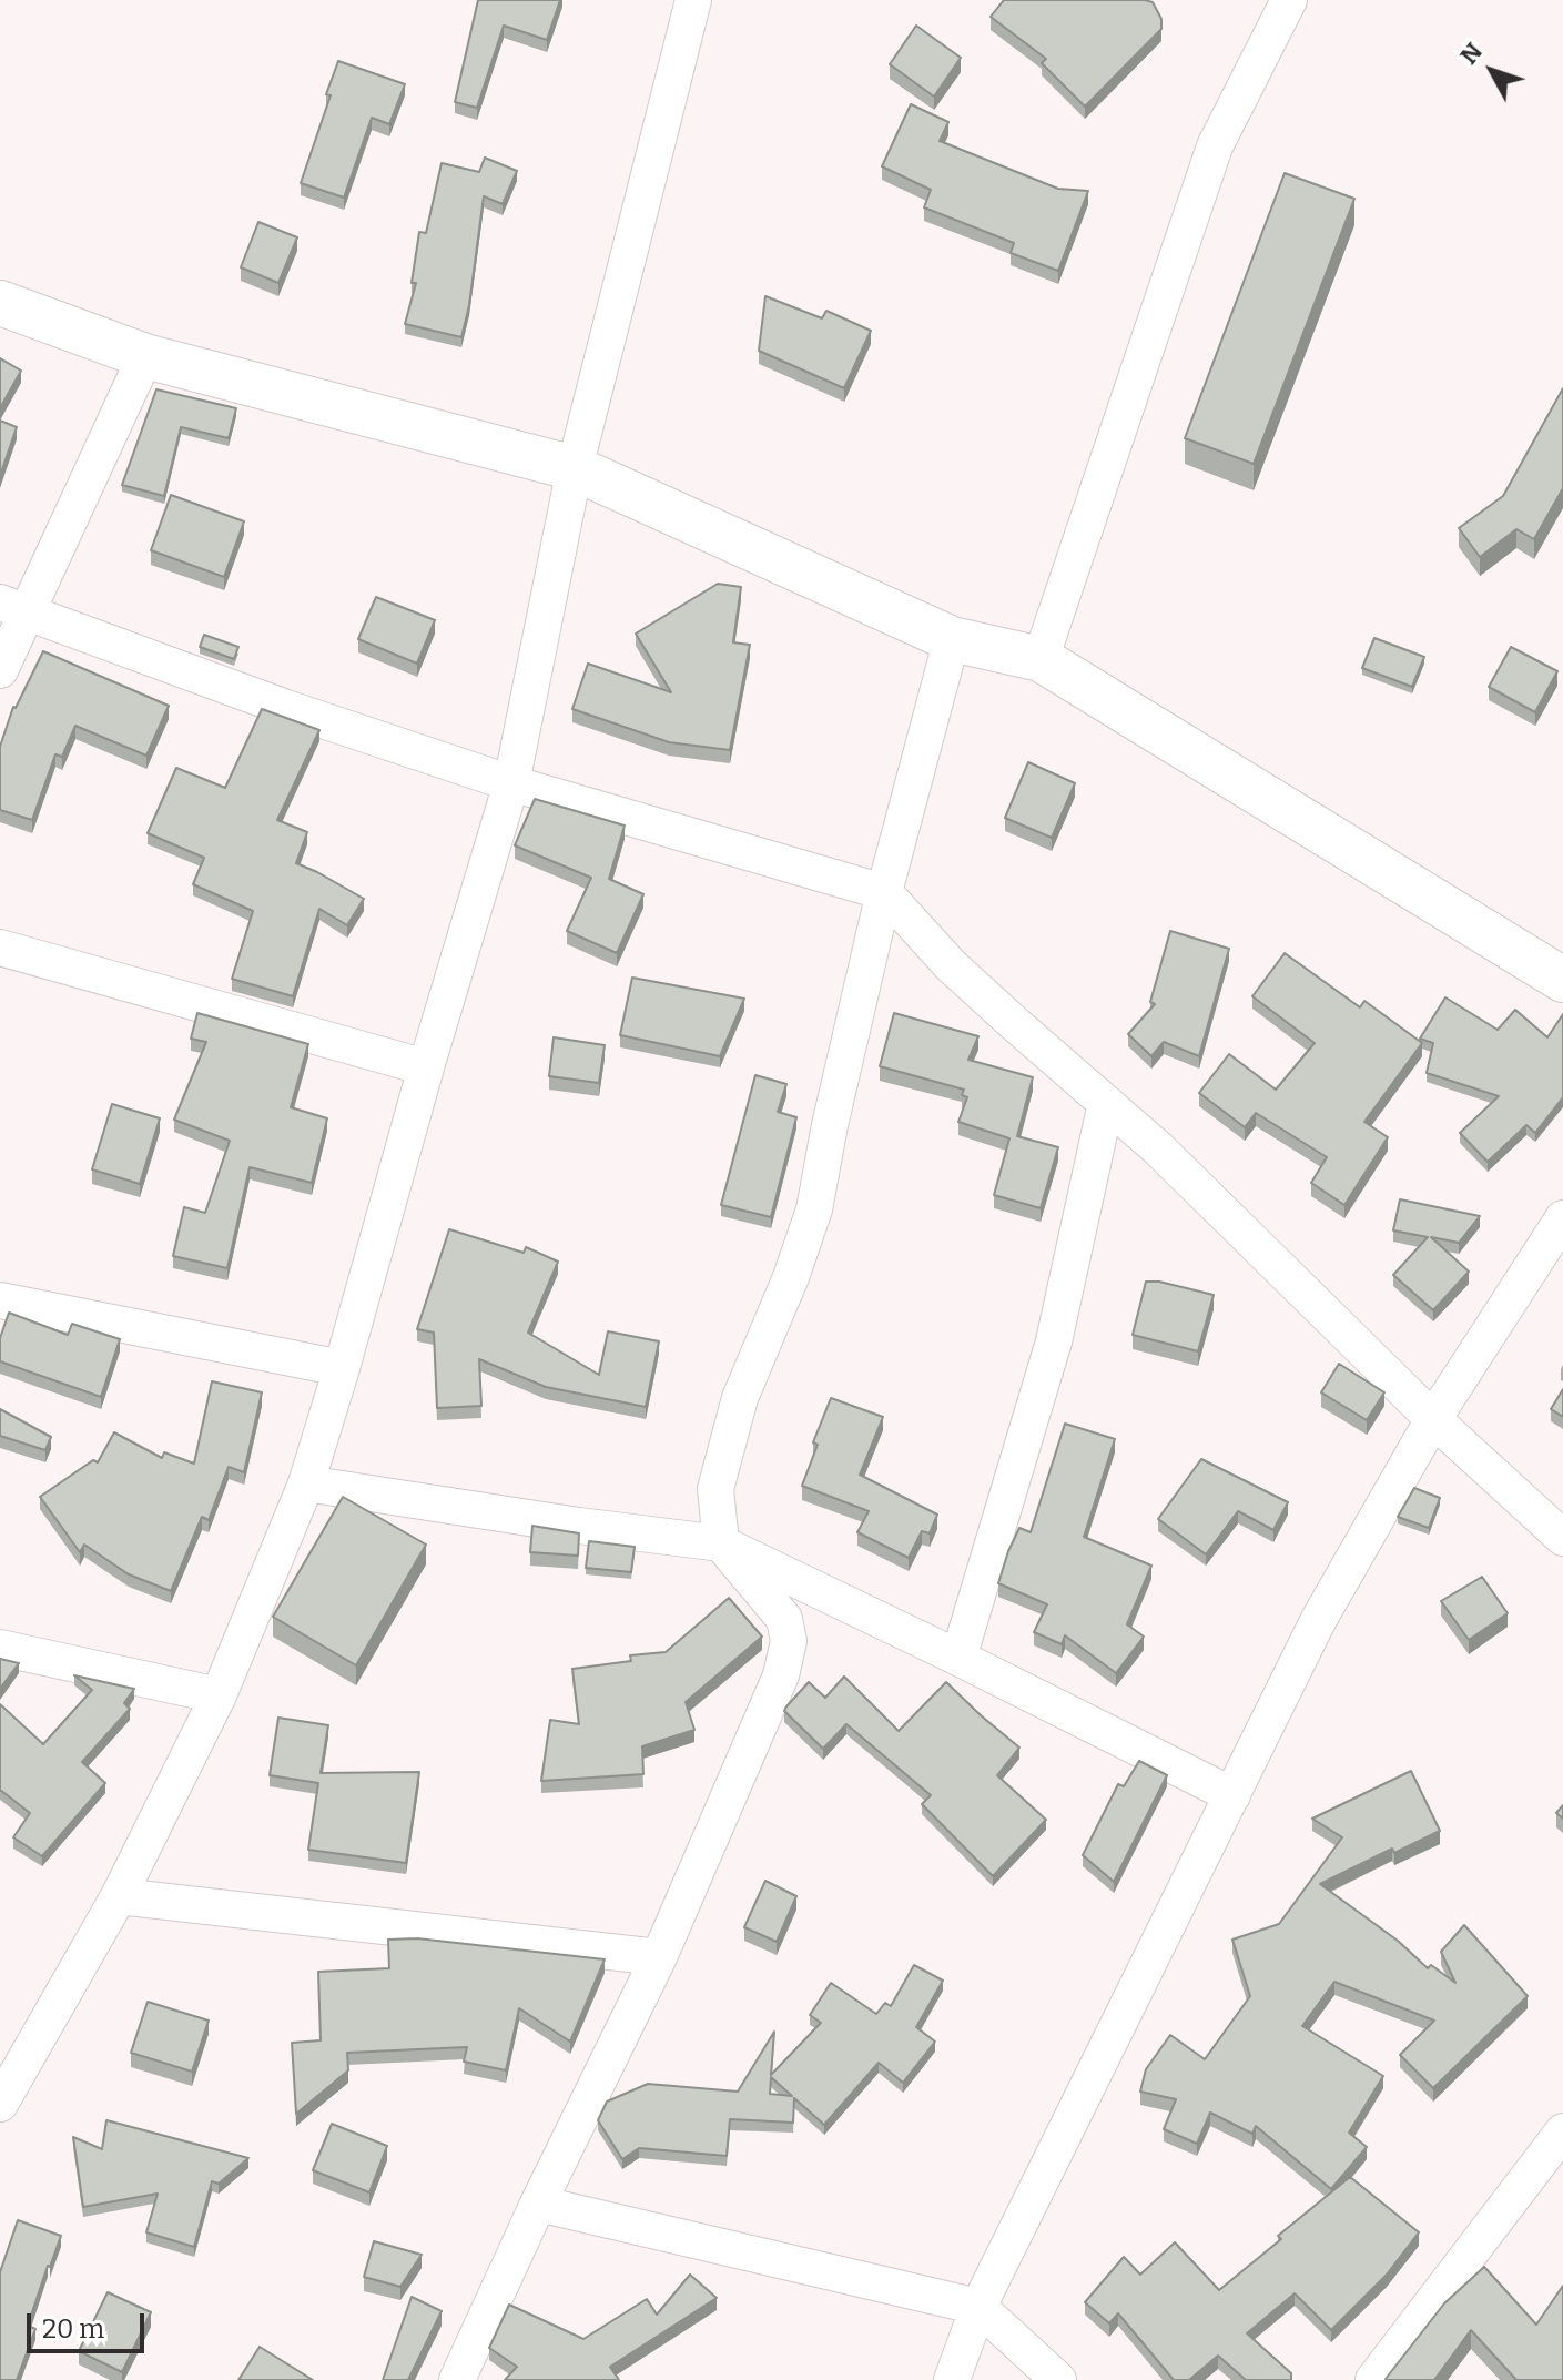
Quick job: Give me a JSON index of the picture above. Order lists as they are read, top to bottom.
{
  "scale_bar": "20 m",
  "north": "top left"
}
